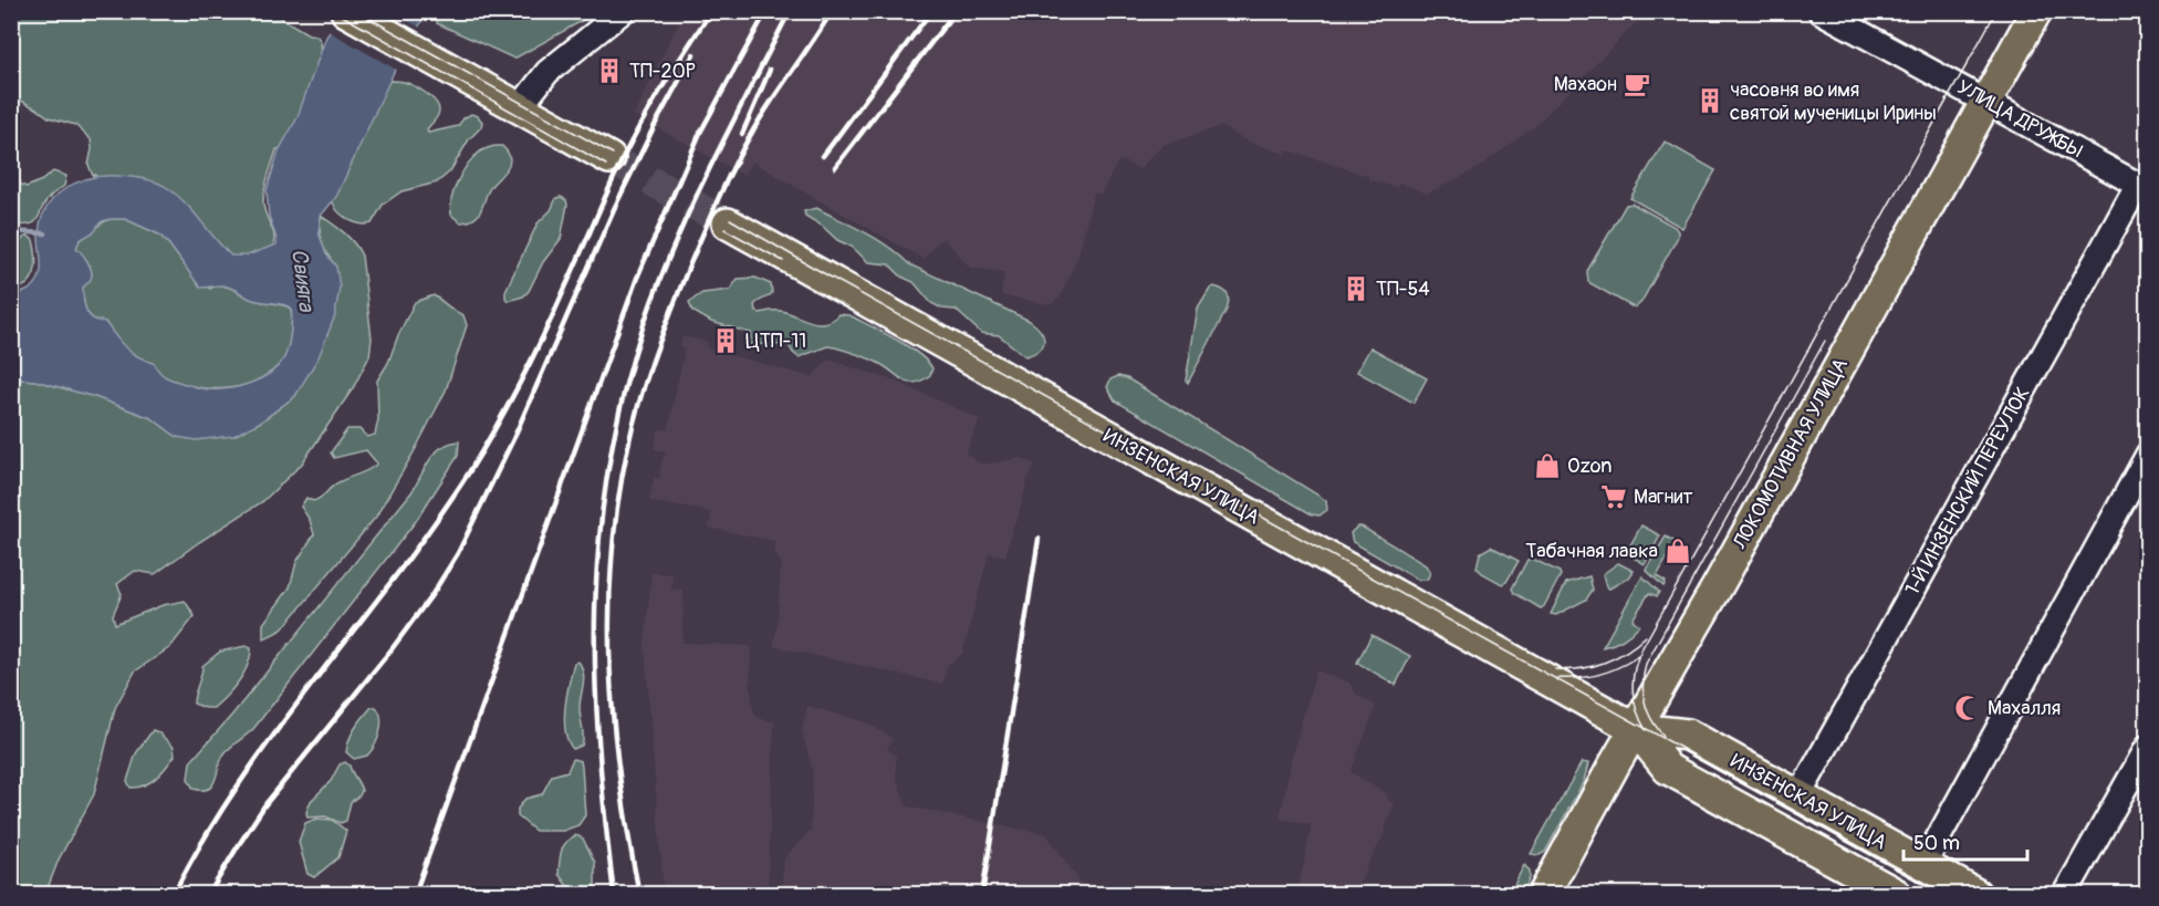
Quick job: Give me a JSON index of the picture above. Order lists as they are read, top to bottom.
{
  "streets": {
    "main road": ["ЛОКОМОТИВНАЯ УЛИЦА", "ИНЗЕНСКАЯ УЛИЦА"],
    "street": ["УЛИЦА ДРУЖБЫ", "1-Й ИНЗЕНСКИЙ ПЕРЕУЛОК"]
  },
  "crossings": [
    ["УЛИЦА ДРУЖБЫ", "ЛОКОМОТИВНАЯ УЛИЦА"],
    ["УЛИЦА ДРУЖБЫ", "1-Й ИНЗЕНСКИЙ ПЕРЕУЛОК"],
    ["ЛОКОМОТИВНАЯ УЛИЦА", "ИНЗЕНСКАЯ УЛИЦА"],
    ["ИНЗЕНСКАЯ УЛИЦА", "1-Й ИНЗЕНСКИЙ ПЕРЕУЛОК"]
  ],
  "water": ["Свияга"],
  "places": {
    "building": [
      "ТП-20Р",
      "часовня во имя святой мученицы Ирины",
      "ТП-54",
      "ЦТП-11"
    ],
    "cafe": ["Махаон"],
    "shop": ["Ozon", "Табачная лавка"],
    "supermarket": ["Магнит"],
    "mosque": ["Махалля"]
  },
  "scale_bar": "50 m"
}
